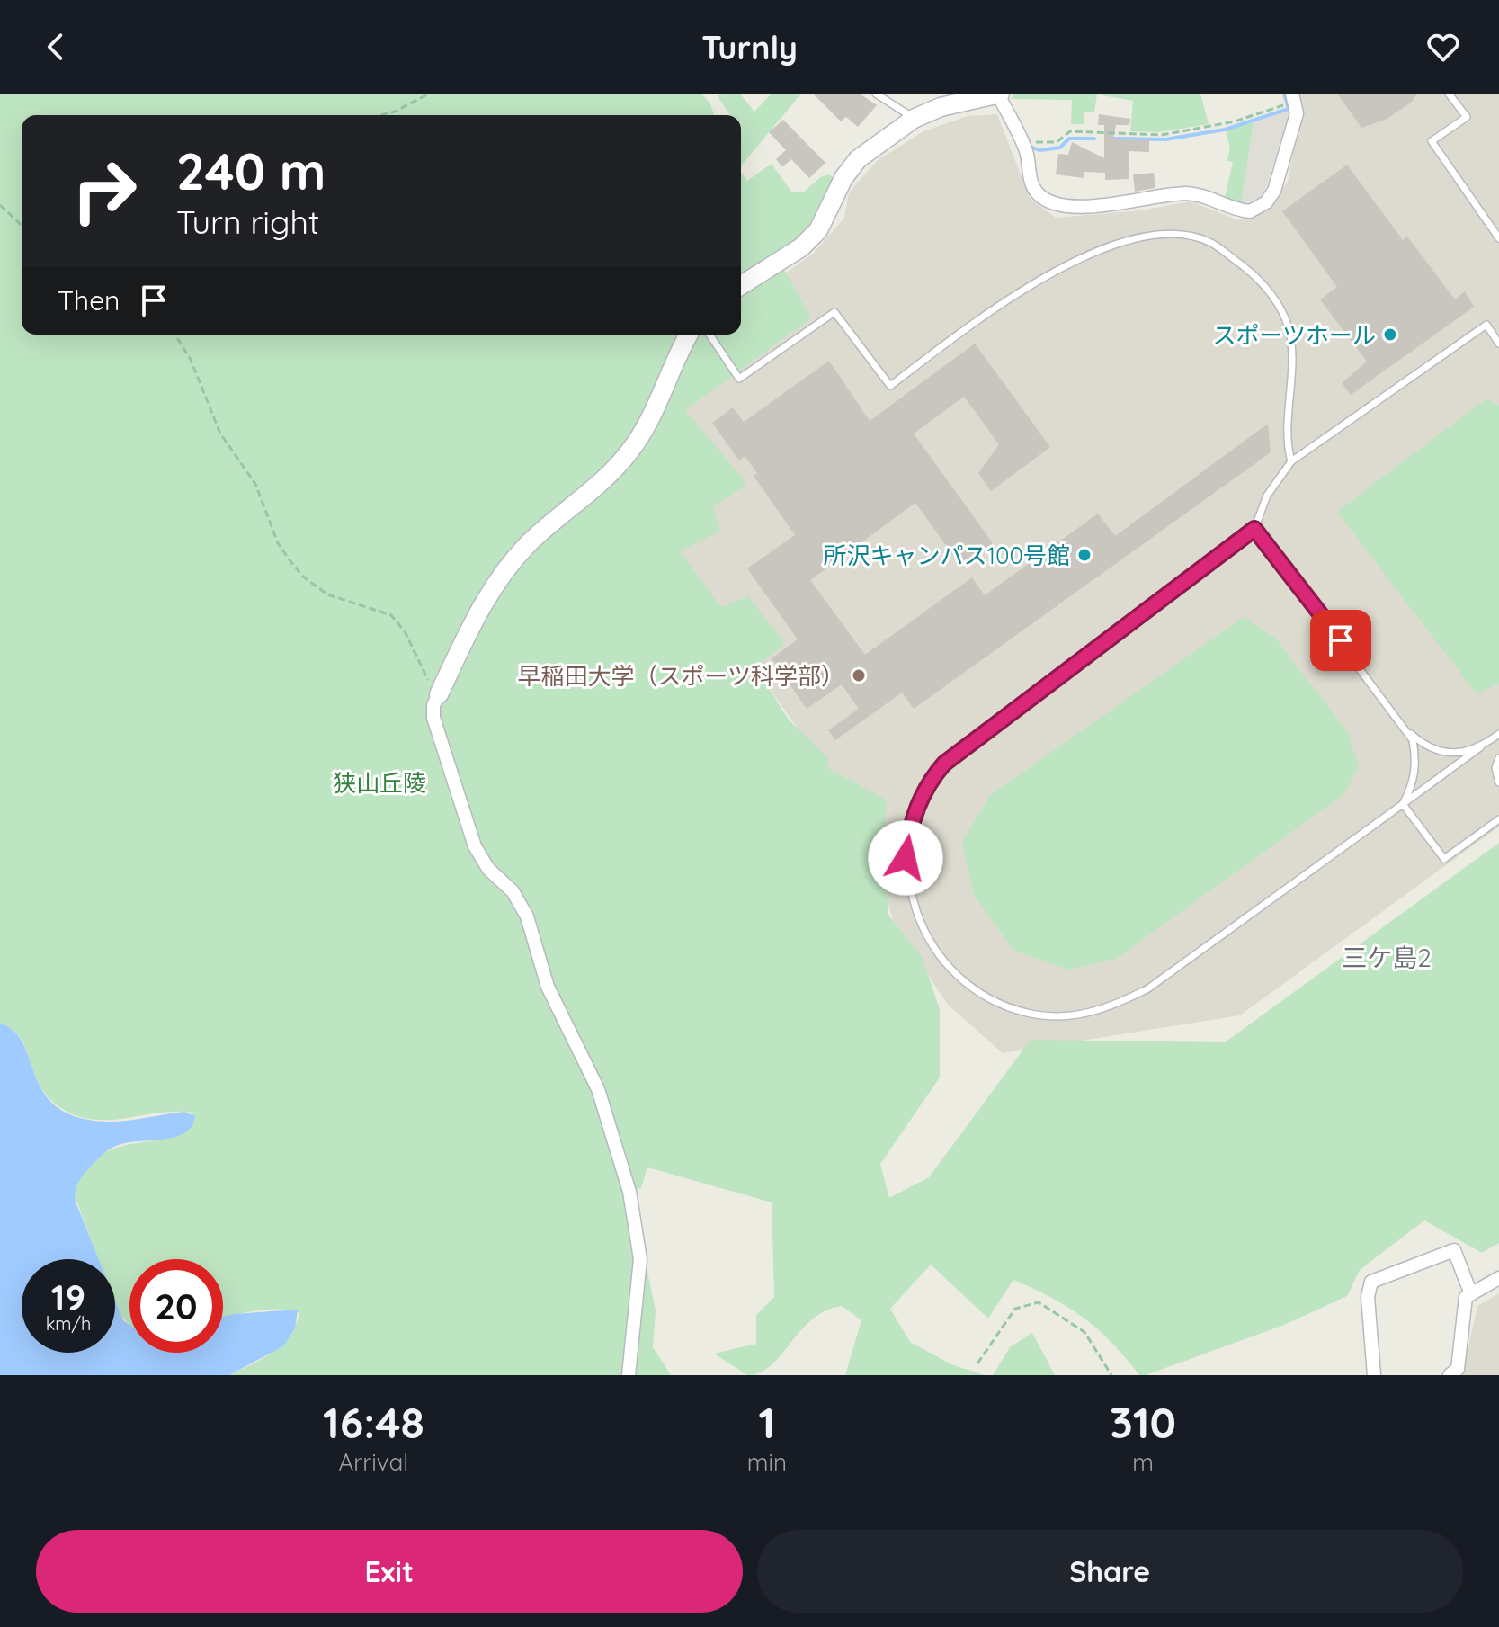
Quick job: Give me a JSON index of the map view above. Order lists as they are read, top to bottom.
{
  "districts": ["三ケ島2"],
  "parks": ["狭山丘陵"],
  "places": ["スポーツホール", "所沢キャンパス100号館", "早稲田大学（スポーツ科学部）"],
  "page": {
    "header": "Turnly",
    "turn": ["240 m", "Turn right"],
    "then": "Then",
    "speed": "19 km/h",
    "limit": "20",
    "eta": [
      "16:48",
      "Arrival",
      "1",
      "min",
      "310",
      "m"
    ],
    "buttons": ["Exit", "Share"]
  }
}
